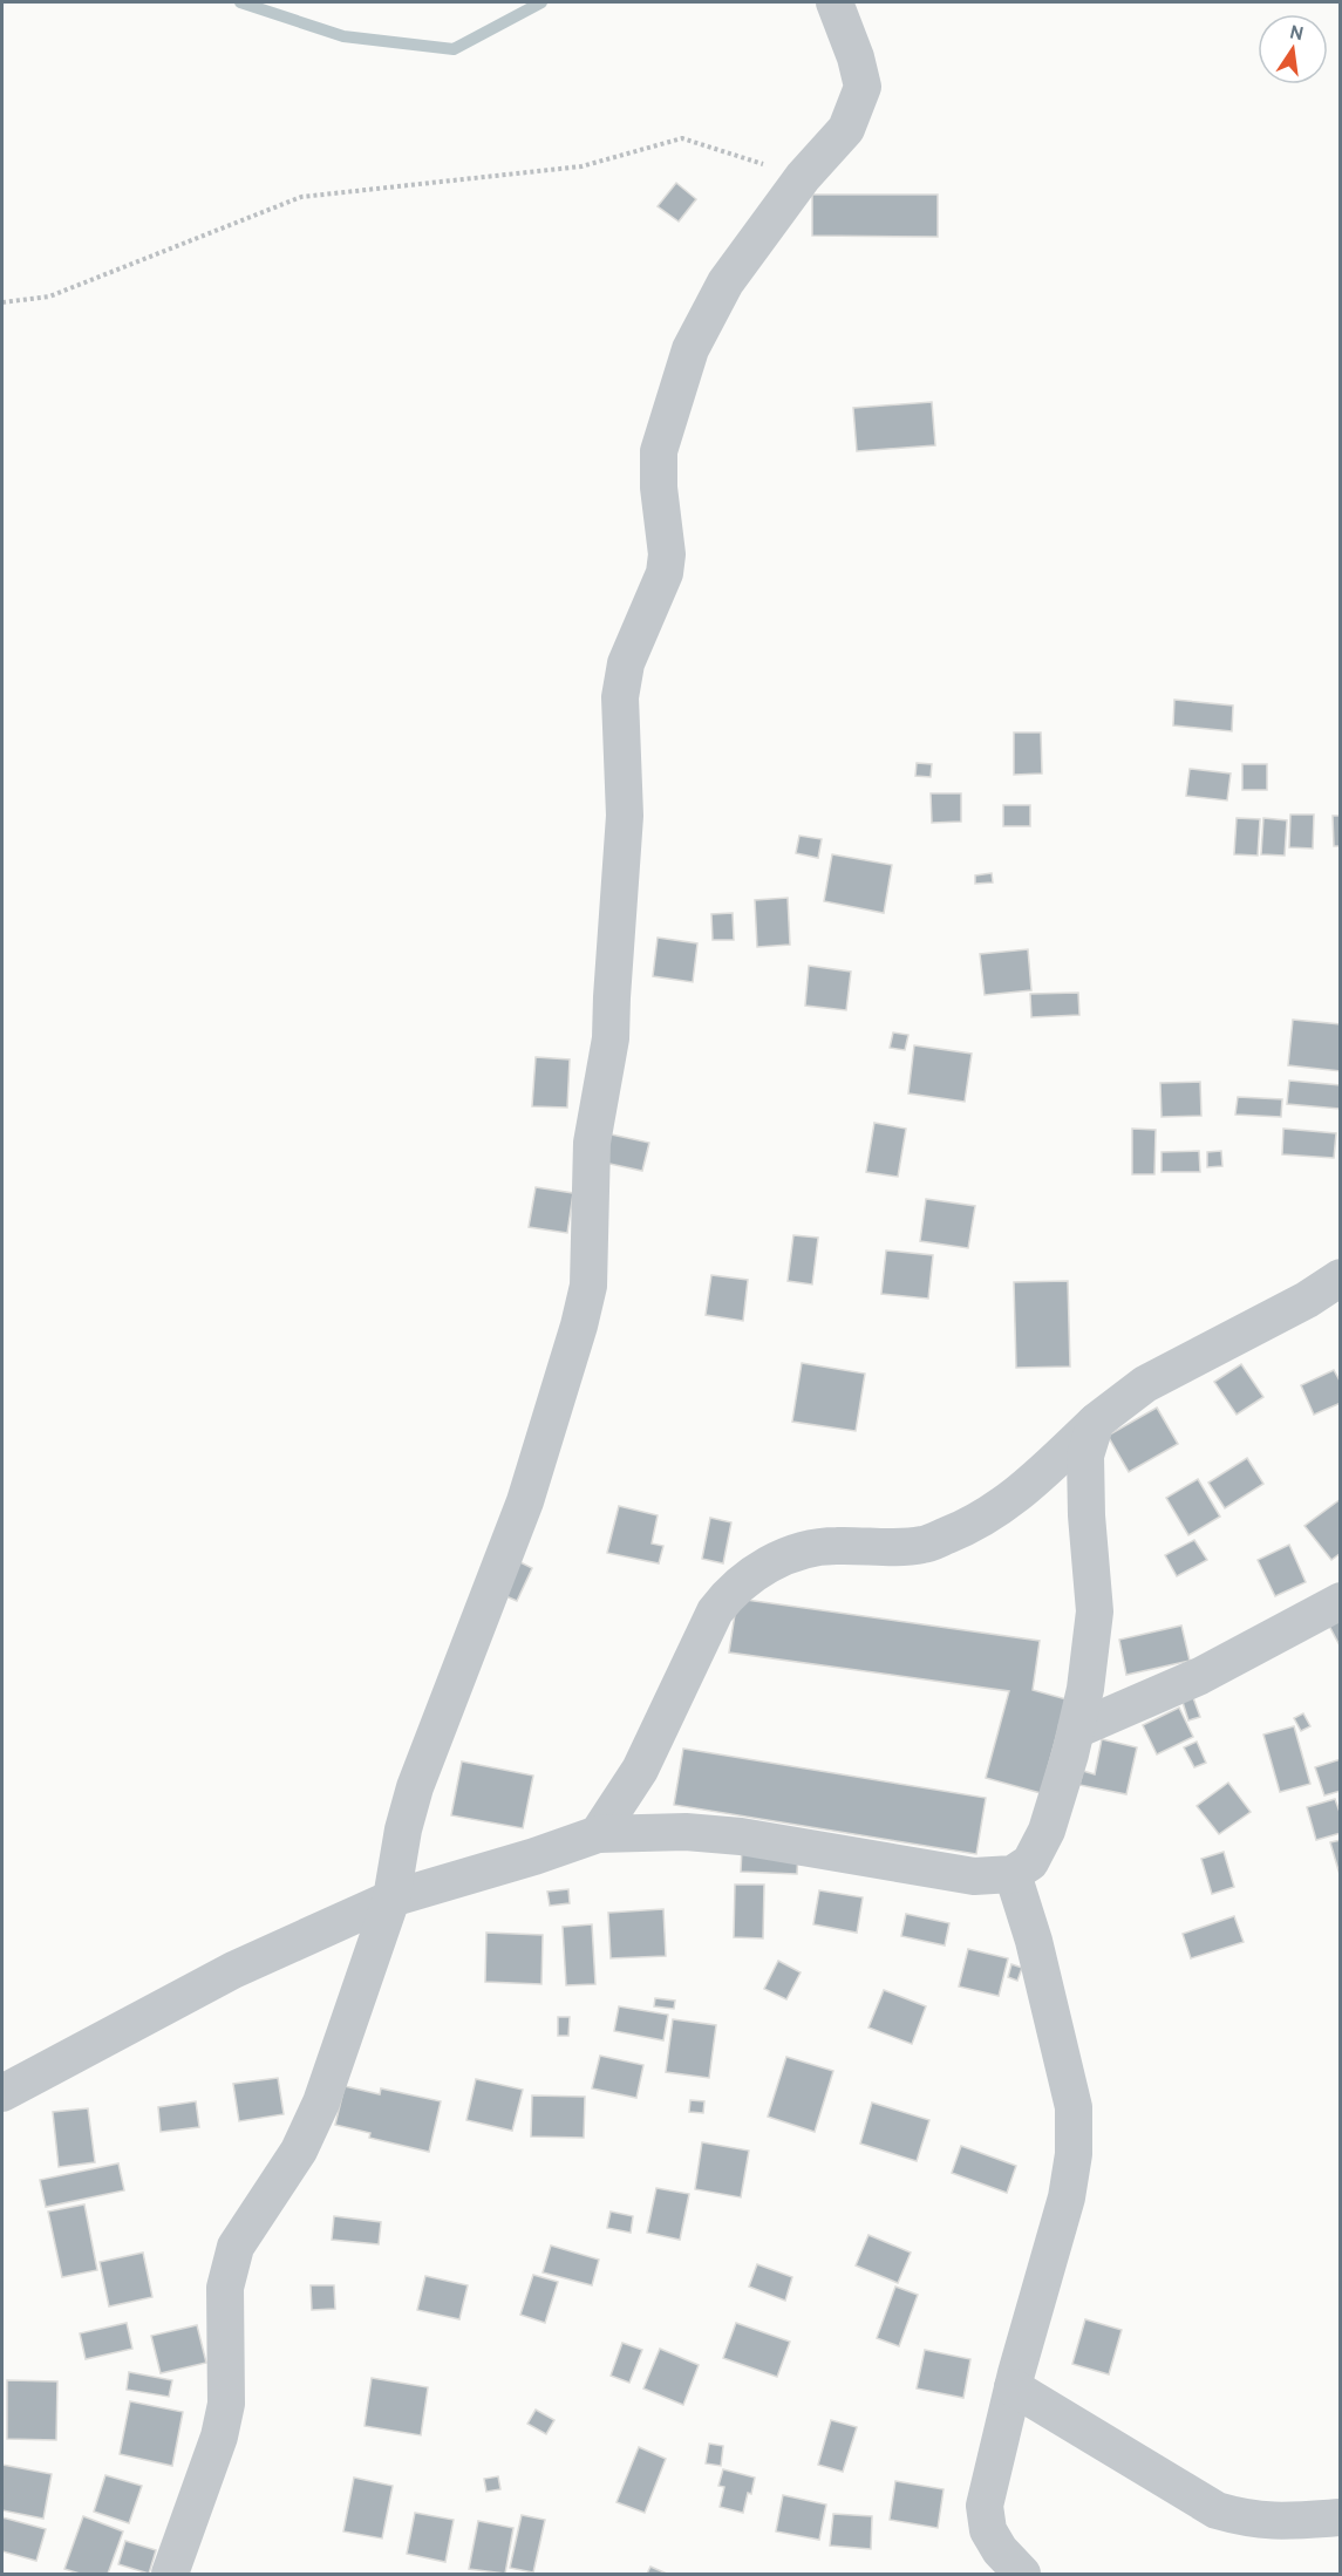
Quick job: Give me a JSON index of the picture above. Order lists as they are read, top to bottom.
{
  "north": "top"
}
